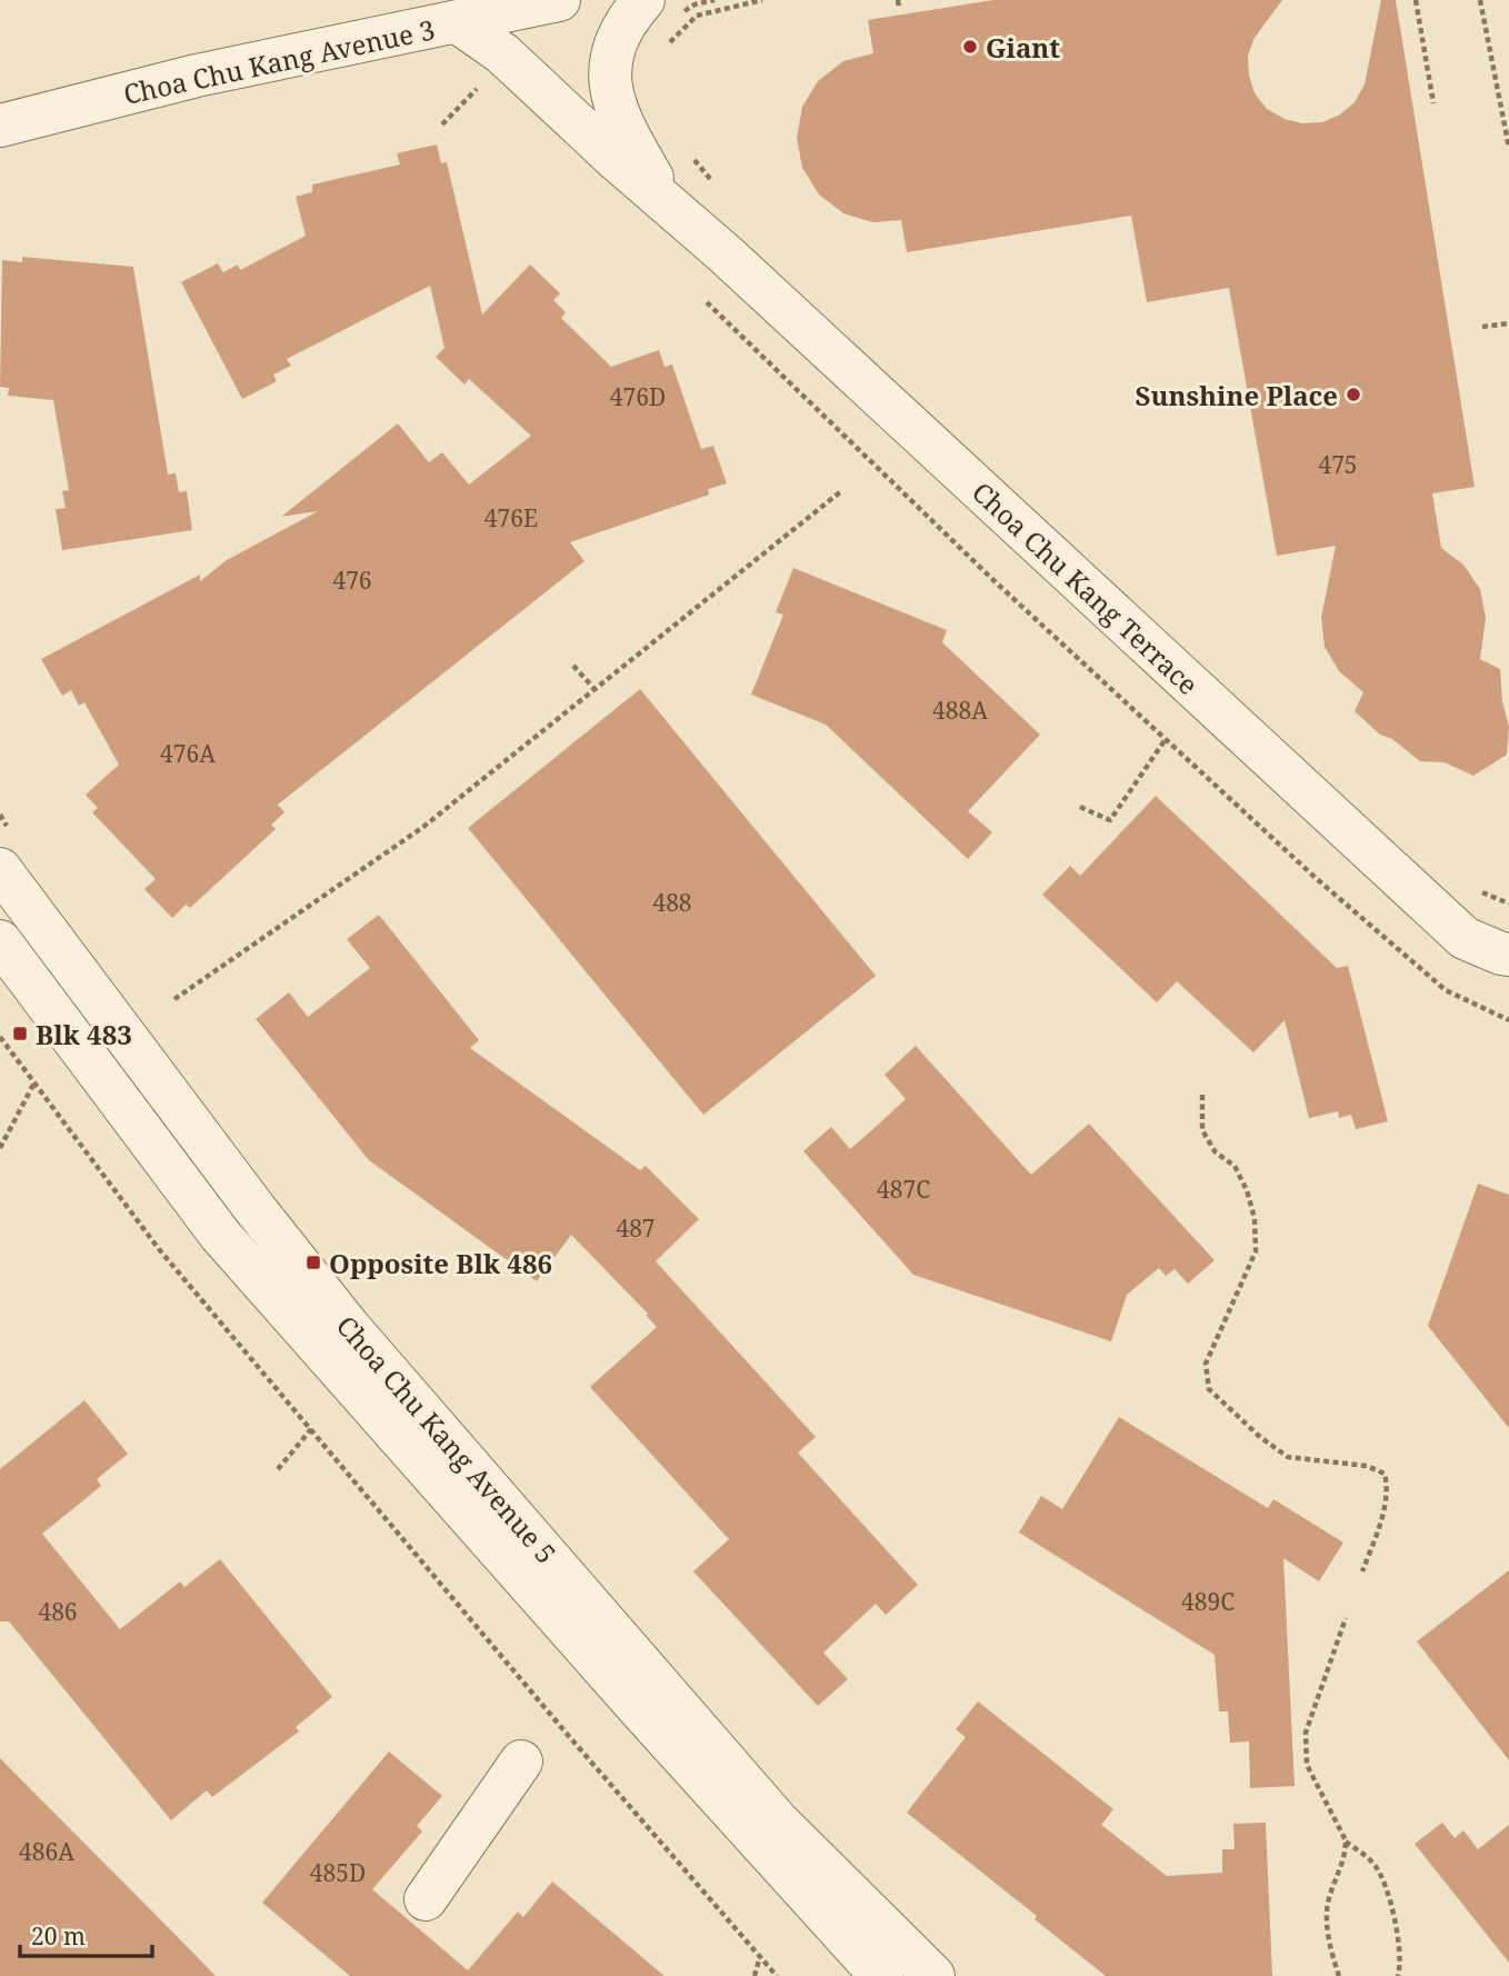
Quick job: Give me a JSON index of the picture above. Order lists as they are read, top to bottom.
{
  "streets": {
    "street": ["Choa Chu Kang Avenue 3", "Choa Chu Kang Terrace", "Choa Chu Kang Avenue 5"]
  },
  "crossings": [
    ["Choa Chu Kang Avenue 3", "Choa Chu Kang Terrace"]
  ],
  "places": {
    "other": ["Giant", "Sunshine Place"],
    "transit": ["Blk 483", "Opposite Blk 486"]
  },
  "house_numbers": [
    "476D",
    "475",
    "476E",
    "476",
    "488A",
    "476A",
    "488",
    "487C",
    "487",
    "489C",
    "486",
    "486A",
    "485D"
  ],
  "scale_bar": "20 m"
}
